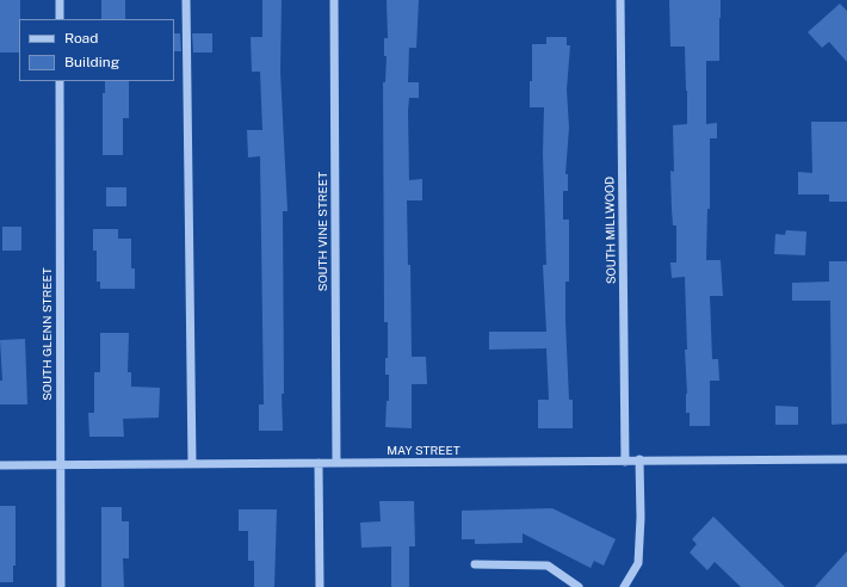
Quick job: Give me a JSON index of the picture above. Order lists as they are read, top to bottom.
{
  "streets": {
    "street": [
      "SOUTH MILLWOOD",
      "SOUTH VINE STREET",
      "SOUTH GLENN STREET",
      "MAY STREET"
    ]
  },
  "crossings": [
    ["SOUTH MILLWOOD", "MAY STREET"],
    ["SOUTH VINE STREET", "MAY STREET"],
    ["SOUTH GLENN STREET", "MAY STREET"]
  ],
  "legend": ["Road", "Building"]
}
